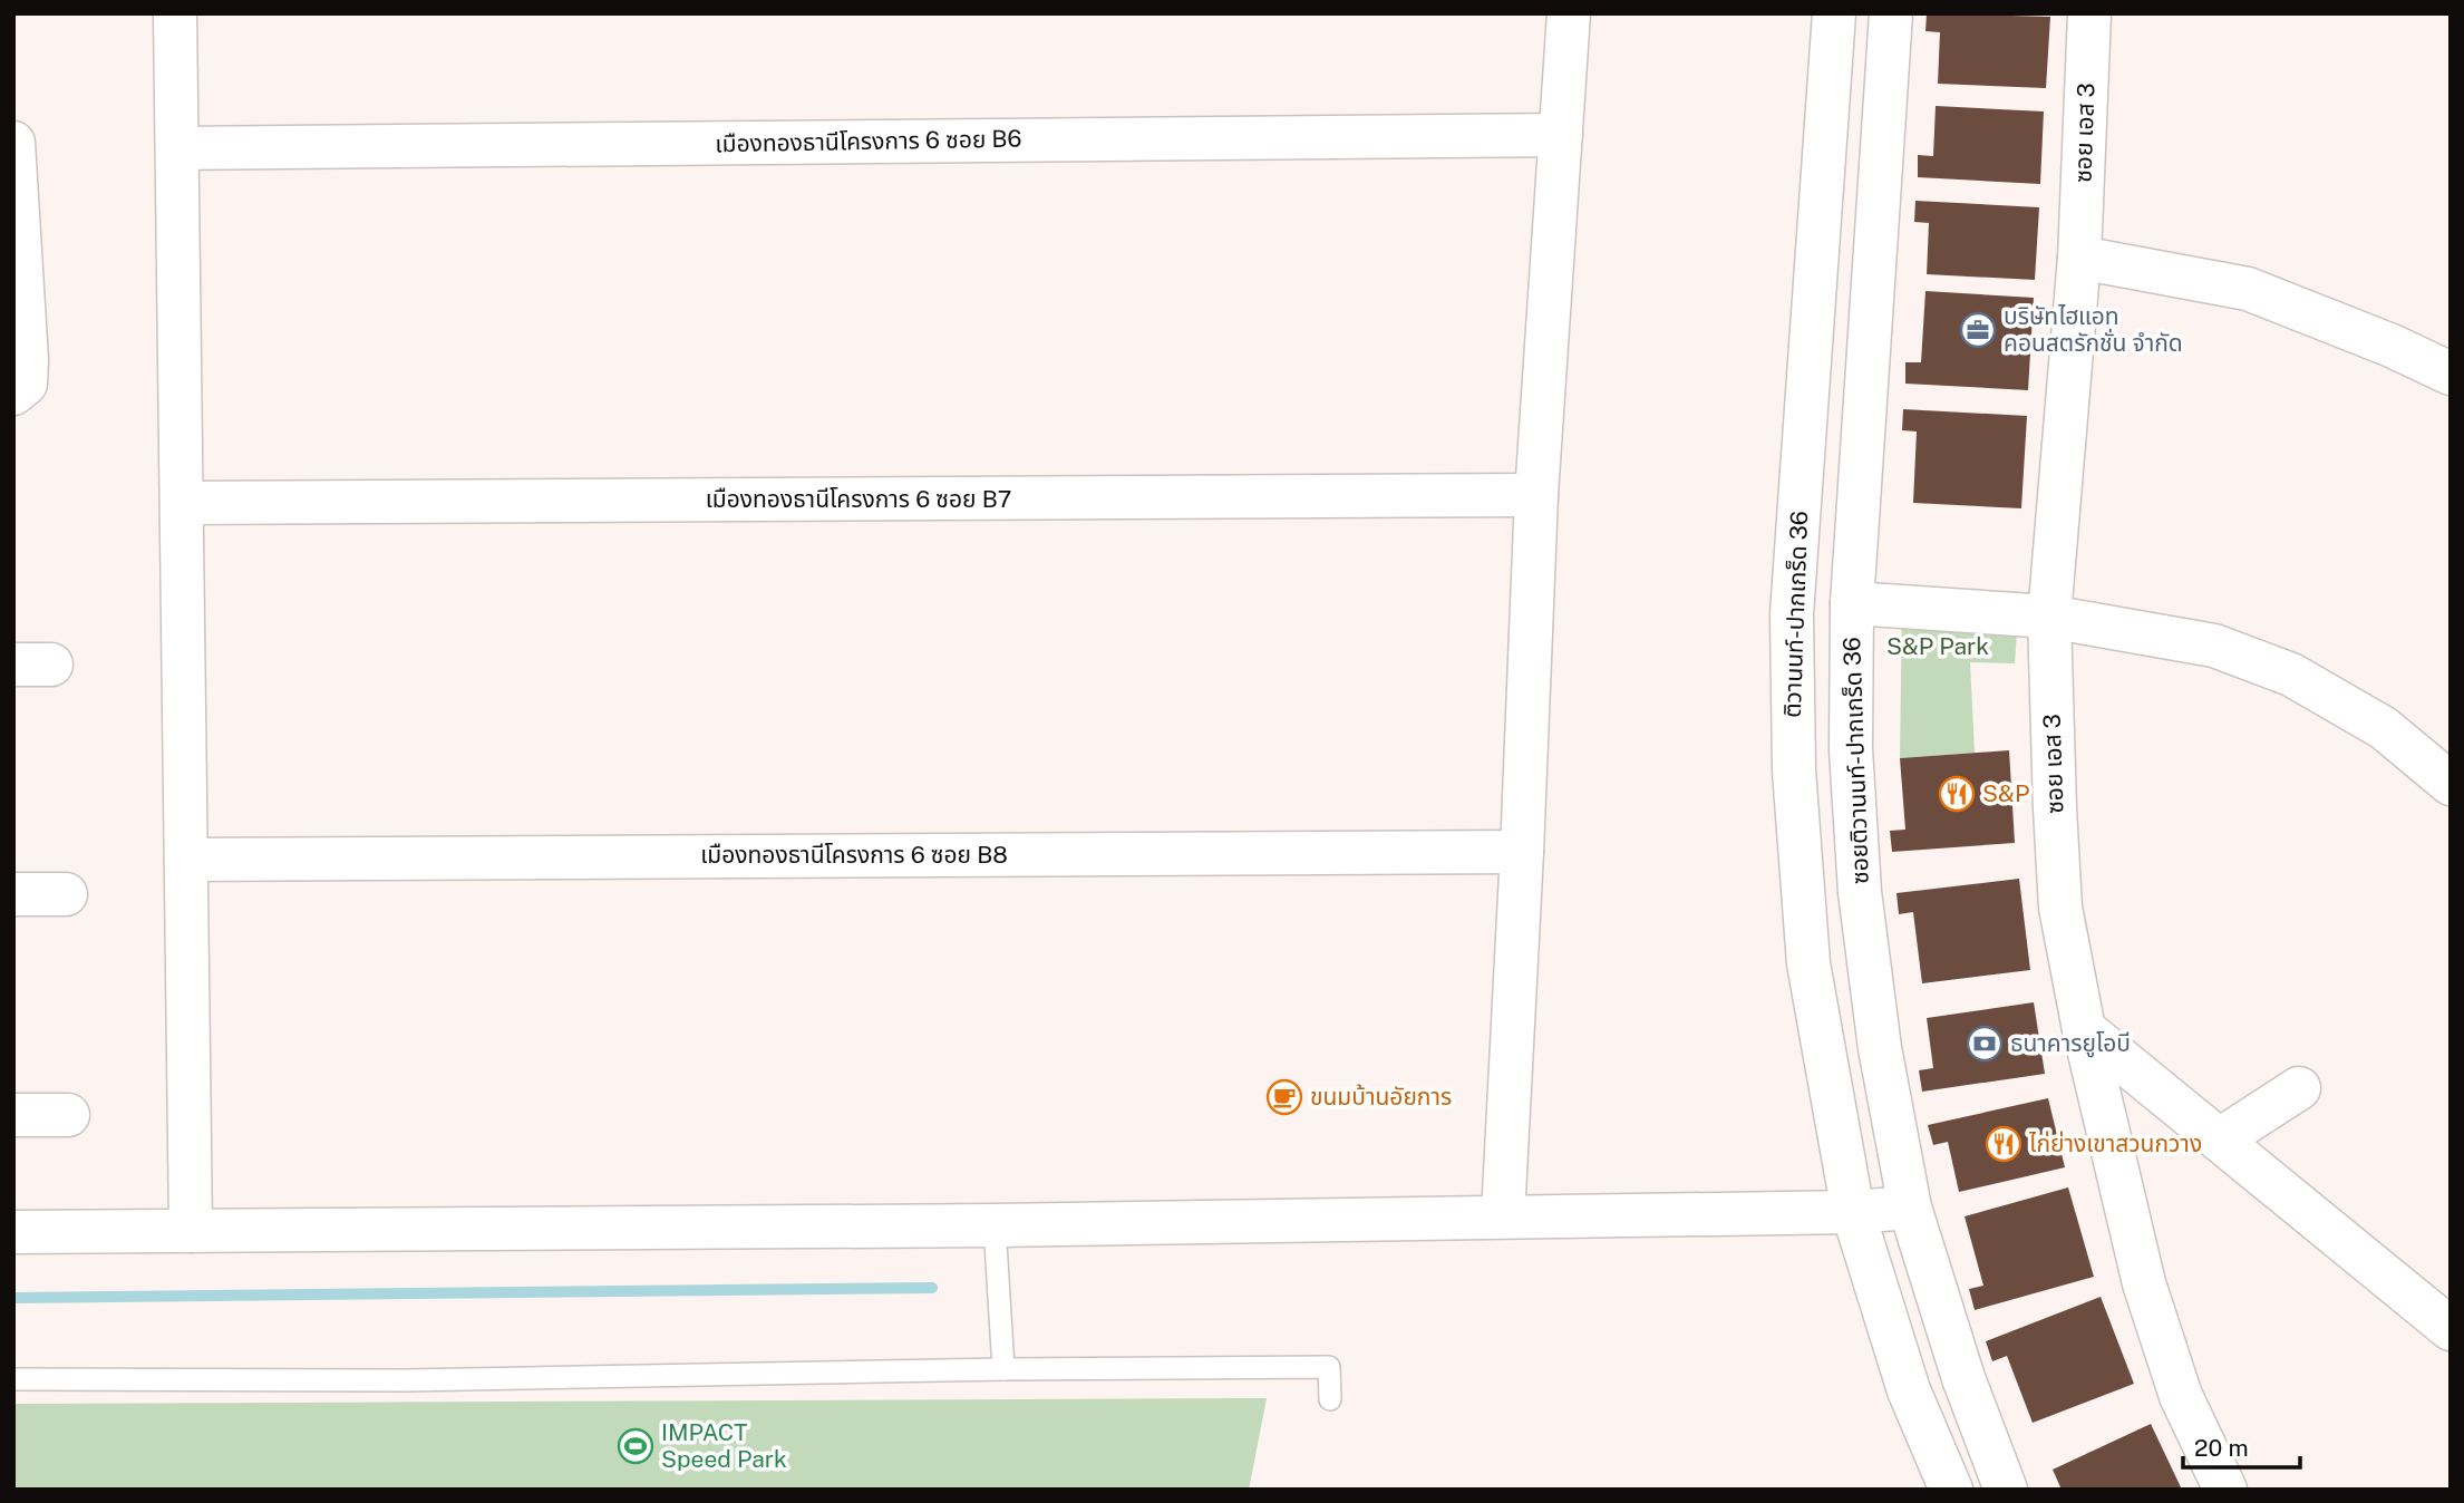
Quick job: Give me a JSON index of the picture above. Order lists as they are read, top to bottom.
{
  "streets": {
    "street": [
      "ซอย เอส 3",
      "เมืองทองธานีโครงการ 6 ซอย B6",
      "เมืองทองธานีโครงการ 6 ซอย B7",
      "ติวานนท์-ปากเกร็ด 36",
      "ซอยติวานนท์-ปากเกร็ด 36",
      "เมืองทองธานีโครงการ 6 ซอย B8"
    ]
  },
  "parks": ["S&P Park"],
  "places": {
    "office": ["บริษัทไฮแอท คอนสตรักชั่น จำกัด"],
    "restaurant": ["S&P", "ไก่ย่างเขาสวนกวาง"],
    "bank": ["ธนาคารยูโอบี"],
    "cafe": ["ขนมบ้านอัยการ"],
    "sports": ["IMPACT Speed Park"]
  },
  "scale_bar": "20 m"
}
